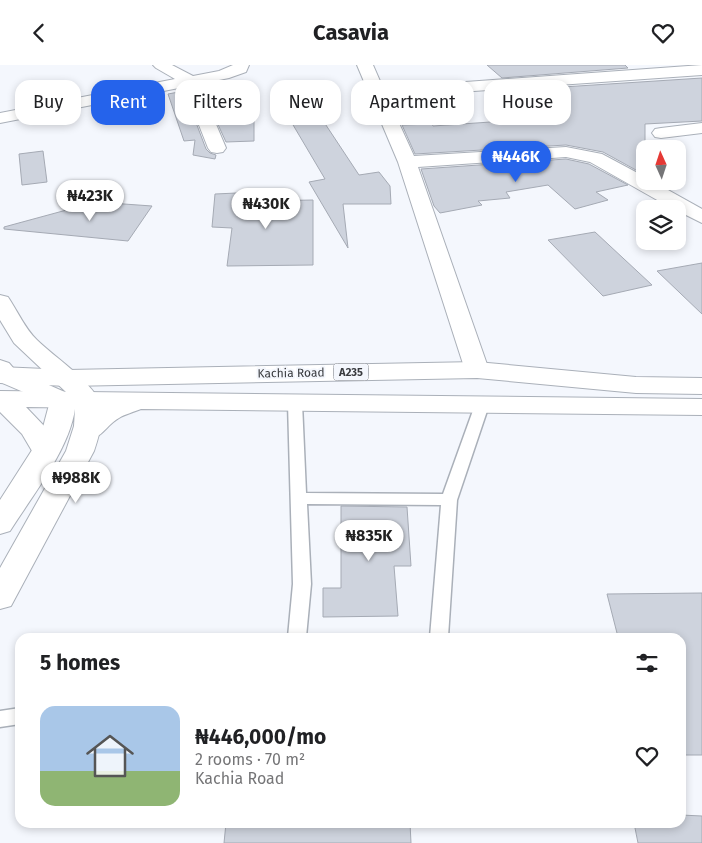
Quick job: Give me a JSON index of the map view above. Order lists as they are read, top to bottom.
{
  "streets": {
    "main road": ["A235", "Kachia Road"]
  },
  "north": "top",
  "page": {
    "header": "Casavia",
    "chip": [
      "Buy",
      "Rent",
      "Filters",
      "New",
      "Apartment",
      "House"
    ],
    "price": [
      "₦446K",
      "₦423K",
      "₦430K",
      "₦988K",
      "₦835K"
    ],
    "heading": "5 homes",
    "list": [
      {
        "name": "₦446,000/mo",
        "note": "2 rooms · 70 m² · Kachia Road"
      }
    ]
  }
}
